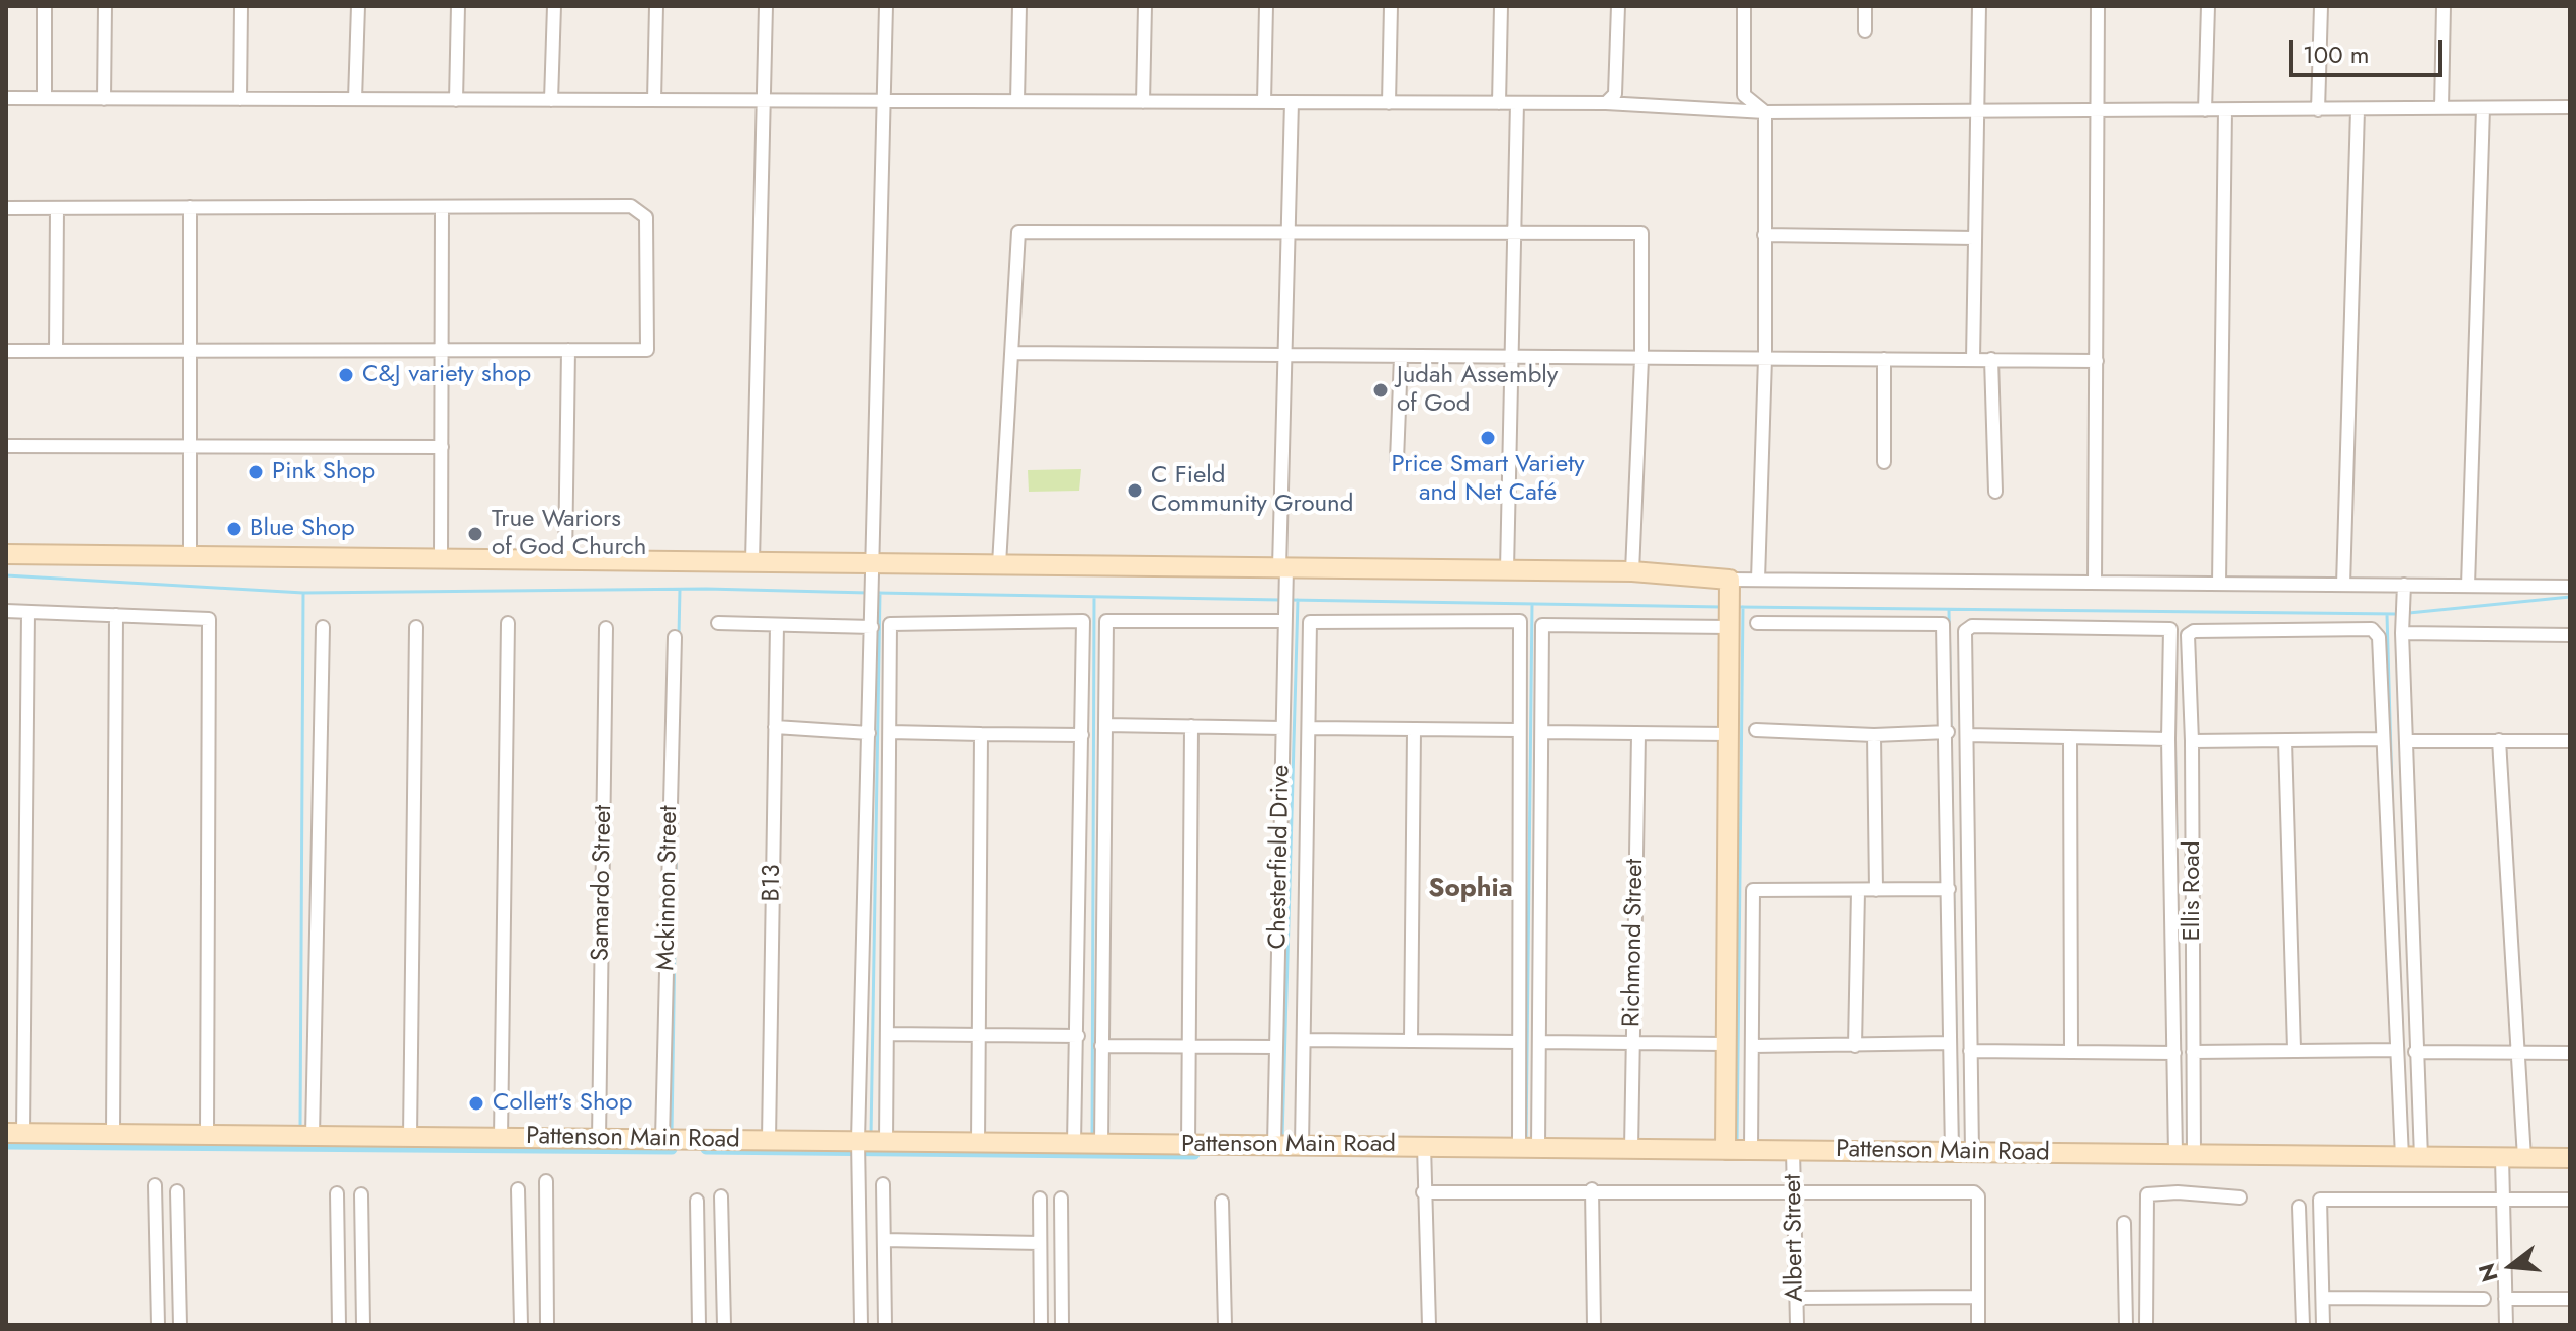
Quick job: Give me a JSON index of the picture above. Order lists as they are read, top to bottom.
{
  "streets": {
    "street": [
      "Chesterfield Drive",
      "Samardo Street",
      "B13",
      "Mckinnon Street",
      "Ellis Road",
      "Richmond Street",
      "Pattenson Main Road",
      "Albert Street"
    ]
  },
  "crossings": [
    ["Chesterfield Drive", "Pattenson Main Road"],
    ["Samardo Street", "Pattenson Main Road"],
    ["B13", "Pattenson Main Road"],
    ["Mckinnon Street", "Pattenson Main Road"],
    ["Ellis Road", "Pattenson Main Road"],
    ["Richmond Street", "Pattenson Main Road"],
    ["Pattenson Main Road", "Albert Street"]
  ],
  "districts": ["Sophia"],
  "places": [
    "C&J variety shop",
    "Judah Assembly of God",
    "Price Smart Variety and Net Café",
    "Pink Shop",
    "C Field Community Ground",
    "Blue Shop",
    "True Wariors of God Church",
    "Collett's Shop"
  ],
  "scale_bar": "100 m",
  "north": "left"
}
